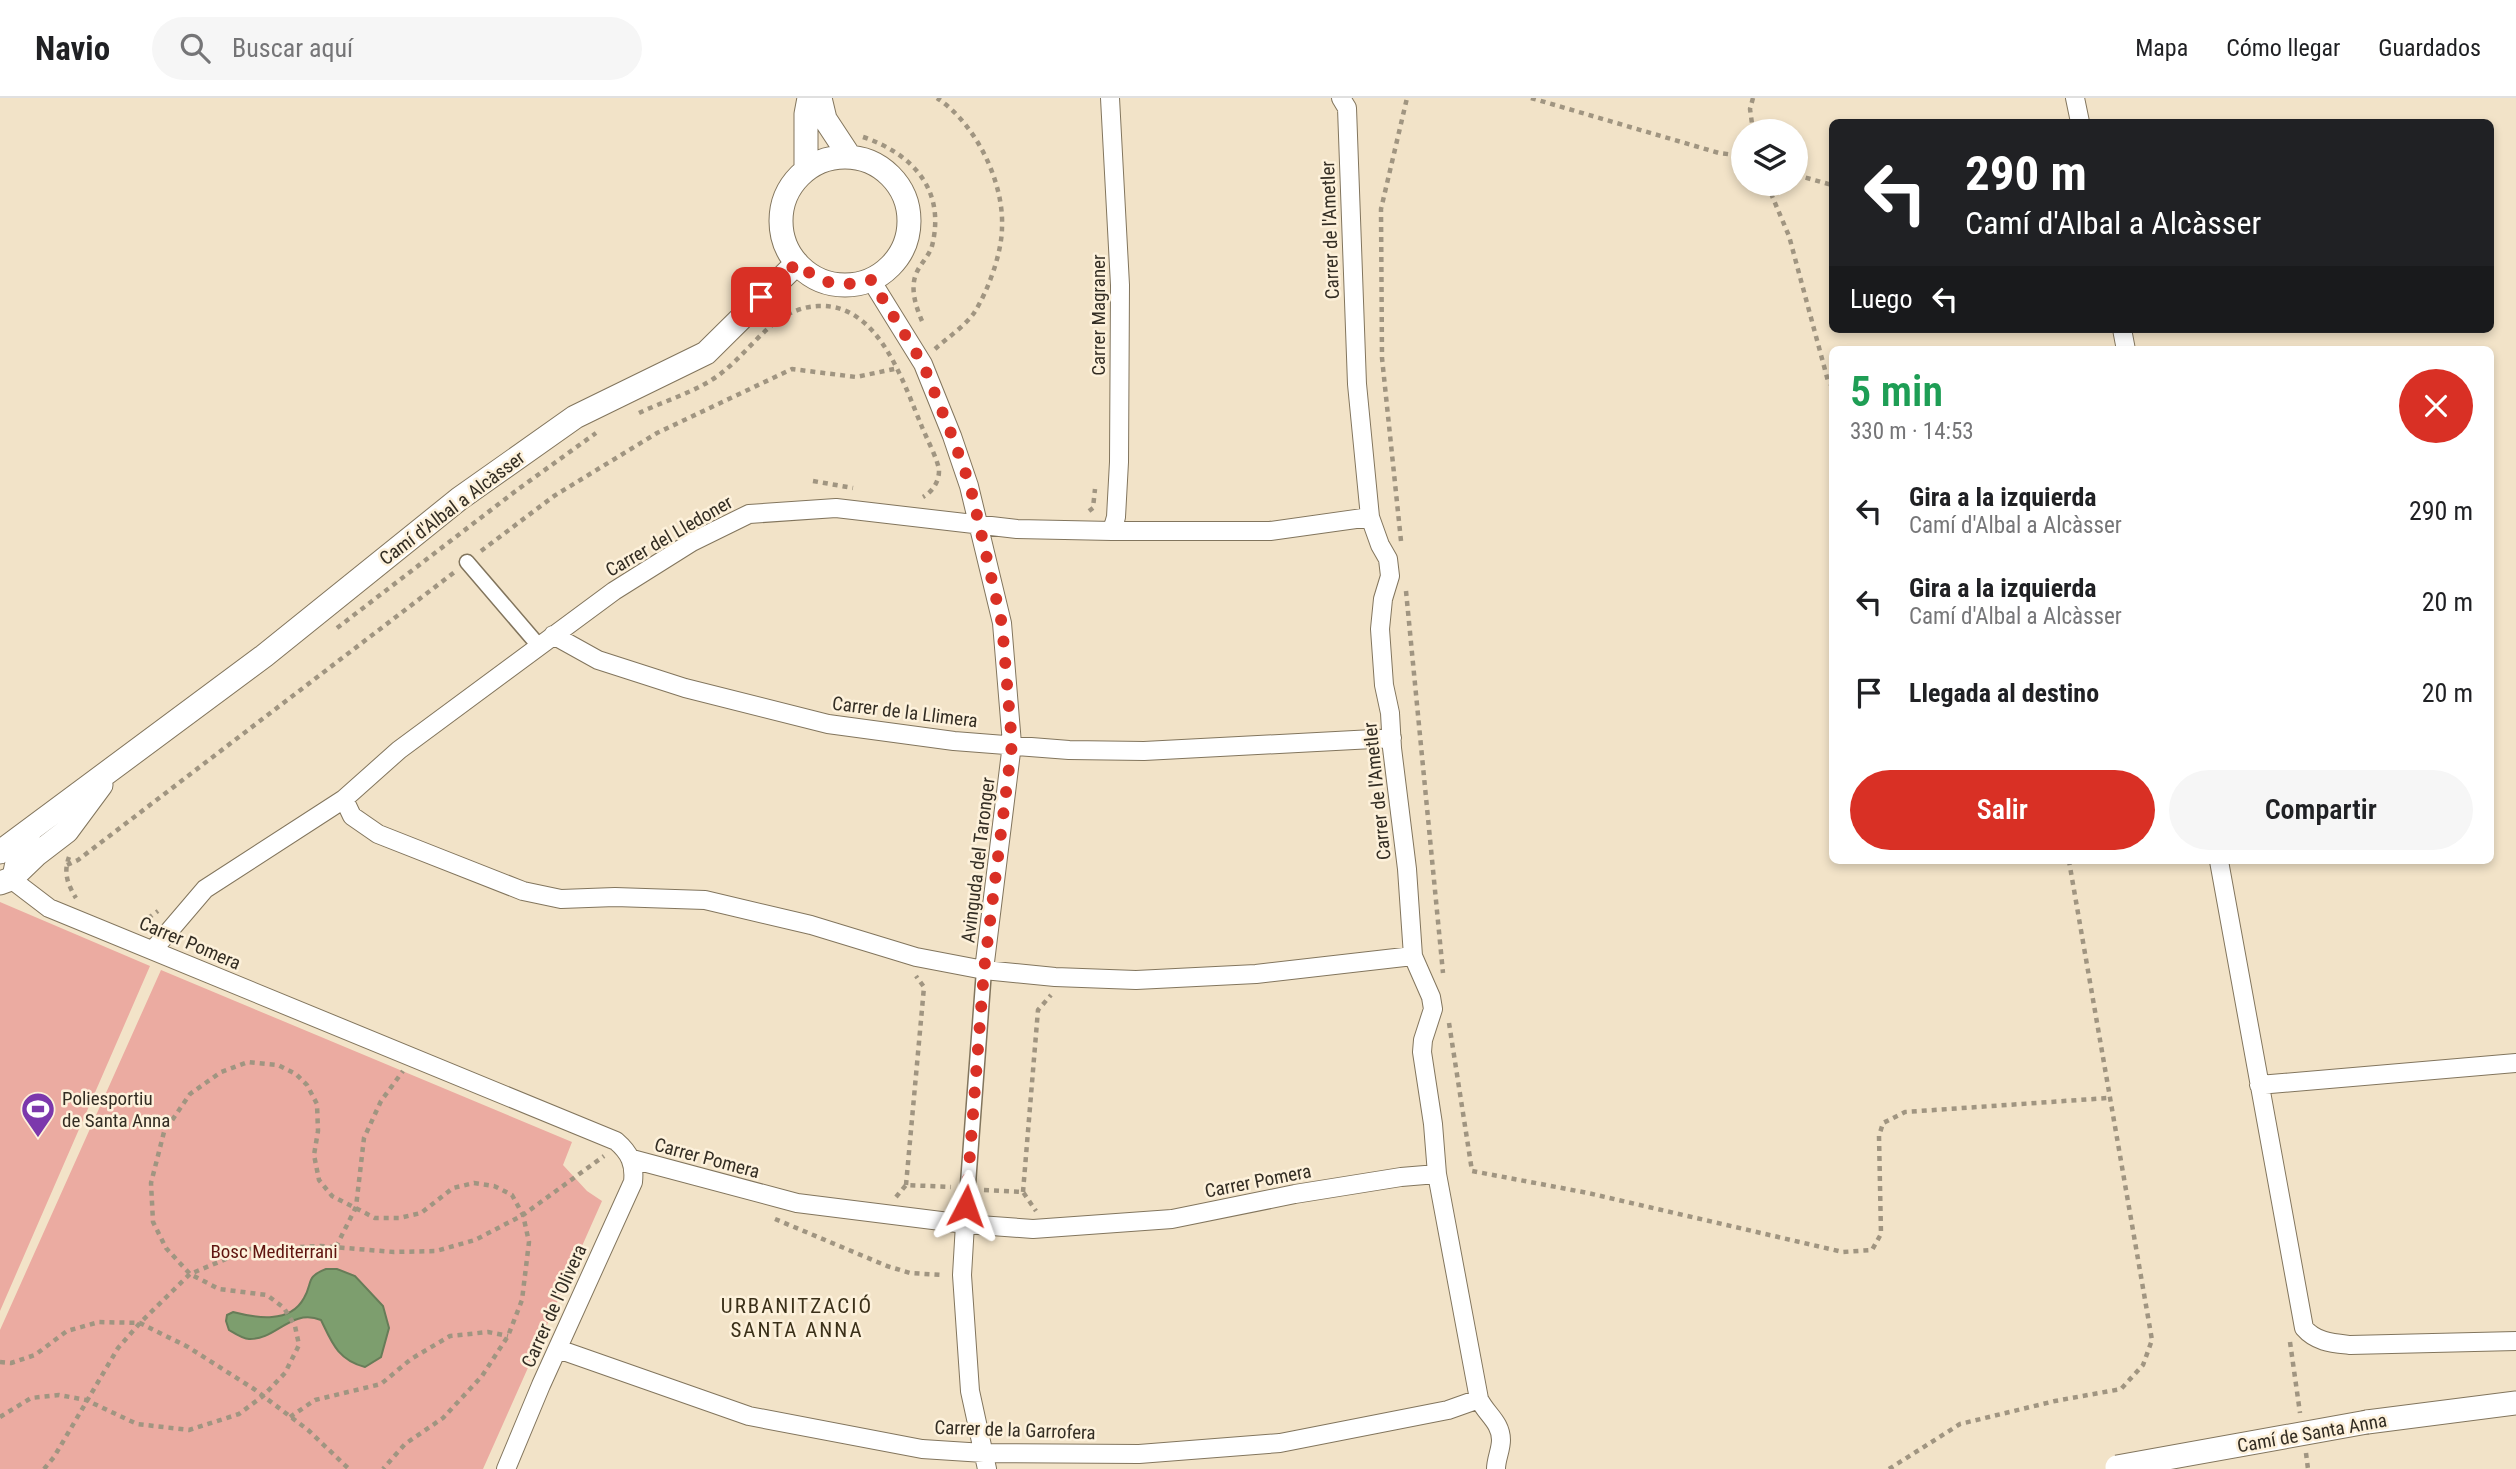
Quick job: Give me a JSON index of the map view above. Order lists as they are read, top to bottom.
{
  "streets": {
    "street": [
      "Carrer de l'Ametler",
      "Carrer Magraner",
      "Camí d'Albal a Alcàsser",
      "Carrer del Lledoner",
      "Carrer de la Llimera",
      "Avinguda del Taronger",
      "Carrer Pomera",
      "Carrer de l'Olivera",
      "Carrer de la Garrofera",
      "Camí de Santa Anna"
    ]
  },
  "crossings": [
    ["Carrer de l'Ametler", "Carrer del Lledoner"],
    ["Carrer de l'Ametler", "Carrer de la Llimera"],
    ["Carrer de l'Ametler", "Carrer Pomera"],
    ["Carrer de l'Ametler", "Carrer de la Garrofera"],
    ["Carrer Magraner", "Carrer del Lledoner"],
    ["Camí d'Albal a Alcàsser", "Avinguda del Taronger"],
    ["Camí d'Albal a Alcàsser", "Carrer Pomera"],
    ["Carrer del Lledoner", "Carrer de la Llimera"],
    ["Carrer del Lledoner", "Avinguda del Taronger"],
    ["Carrer del Lledoner", "Carrer Pomera"],
    ["Carrer de la Llimera", "Avinguda del Taronger"],
    ["Avinguda del Taronger", "Carrer Pomera"],
    ["Avinguda del Taronger", "Carrer de la Garrofera"],
    ["Carrer Pomera", "Carrer de l'Olivera"],
    ["Carrer de l'Olivera", "Carrer de la Garrofera"]
  ],
  "districts": ["URBANITZACIÓ SANTA ANNA"],
  "parks": ["Bosc Mediterrani"],
  "places": {
    "sports": ["Poliesportiu de Santa Anna"]
  },
  "page": {
    "header": "Navio",
    "search": "Buscar aquí",
    "nav": ["Mapa", "Cómo llegar", "Guardados"],
    "turn": ["290 m", "Camí d'Albal a Alcàsser"],
    "then": "Luego",
    "heading": ["5 min", "330 m · 14:53"],
    "list": [
      {
        "name": "Gira a la izquierda",
        "note": "Camí d'Albal a Alcàsser",
        "value": "290 m"
      },
      {
        "name": "Gira a la izquierda",
        "note": "Camí d'Albal a Alcàsser",
        "value": "20 m"
      },
      {
        "name": "Llegada al destino",
        "value": "20 m"
      }
    ],
    "buttons": ["Salir", "Compartir"]
  }
}
